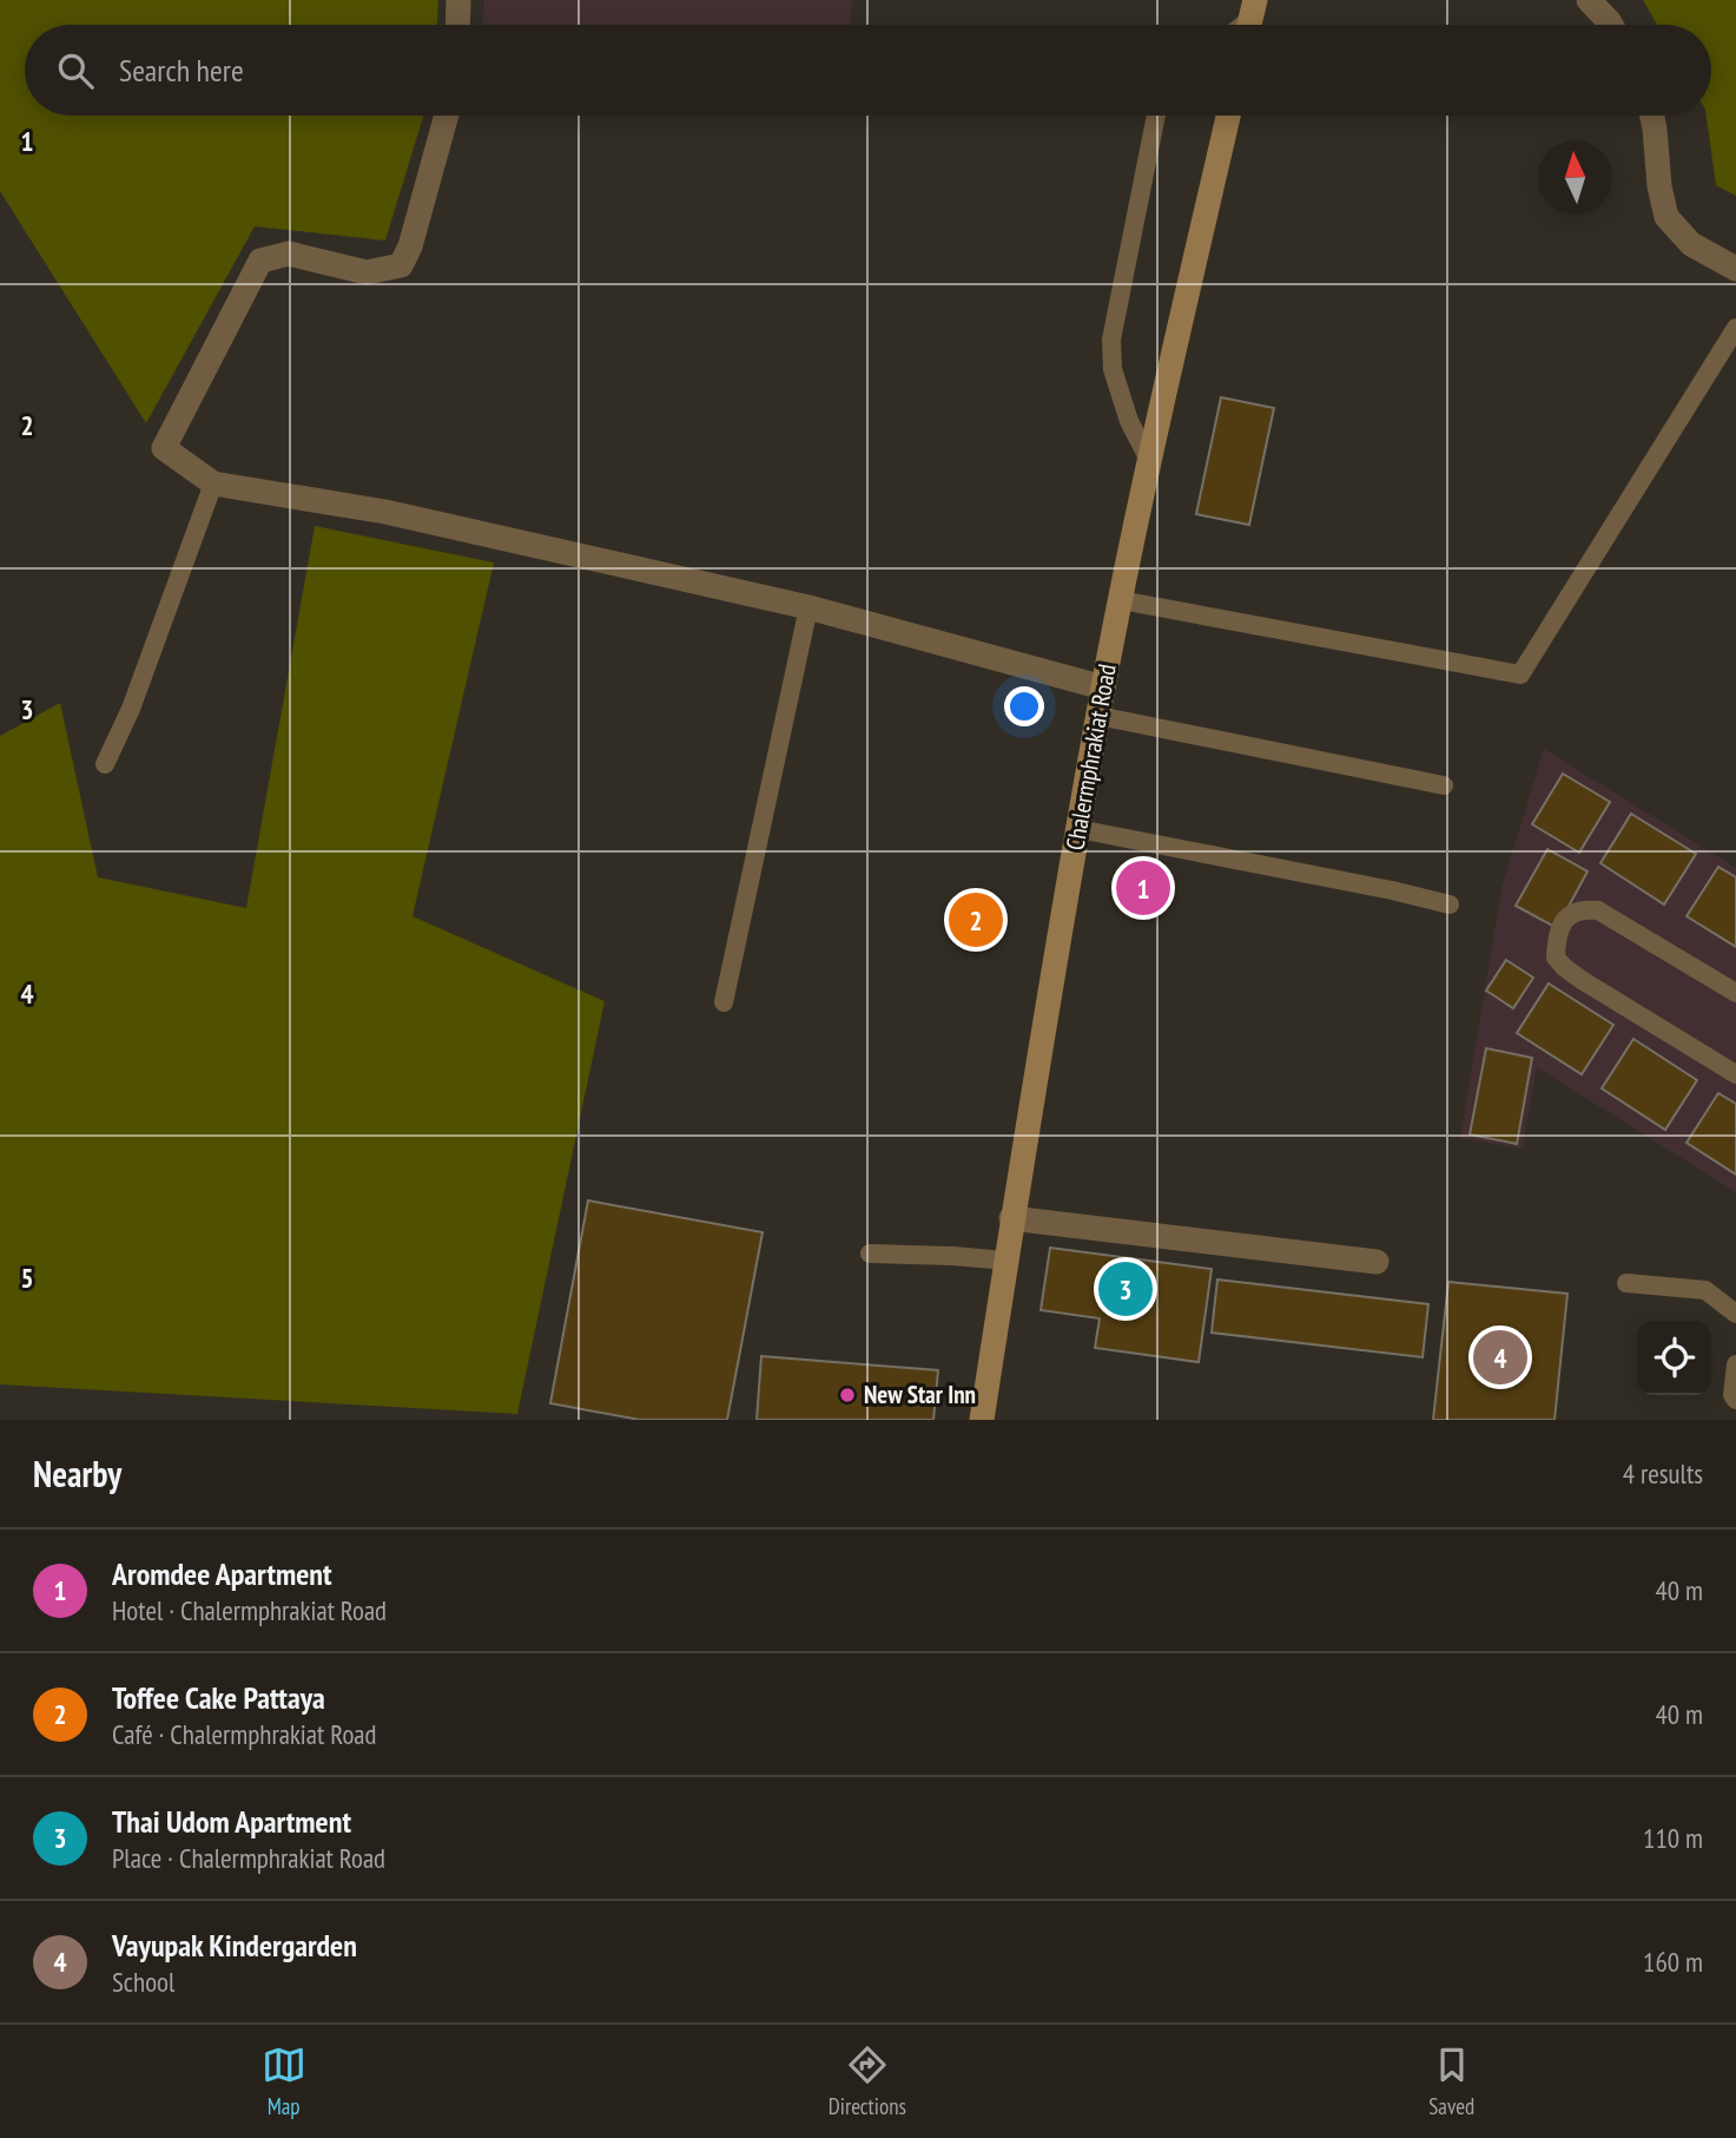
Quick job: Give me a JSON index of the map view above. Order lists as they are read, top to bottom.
{
  "streets": {
    "street": ["Chalermphrakiat Road"]
  },
  "places": ["New Star Inn"],
  "north": "top",
  "page": {
    "search": "Search here",
    "pins": [
      "1",
      "2",
      "3",
      "4"
    ],
    "heading": ["Nearby", "4 results"],
    "list": [
      {
        "mark": "1",
        "name": "Aromdee Apartment",
        "note": "Hotel · Chalermphrakiat Road",
        "value": "40 m"
      },
      {
        "mark": "2",
        "name": "Toffee Cake Pattaya",
        "note": "Café · Chalermphrakiat Road",
        "value": "40 m"
      },
      {
        "mark": "3",
        "name": "Thai Udom Apartment",
        "note": "Place · Chalermphrakiat Road",
        "value": "110 m"
      },
      {
        "mark": "4",
        "name": "Vayupak Kindergarden",
        "note": "School",
        "value": "160 m"
      }
    ],
    "nav": ["Map", "Directions", "Saved"]
  },
  "grid": {
    "rows": [
      "1",
      "2",
      "3",
      "4",
      "5"
    ]
  }
}
